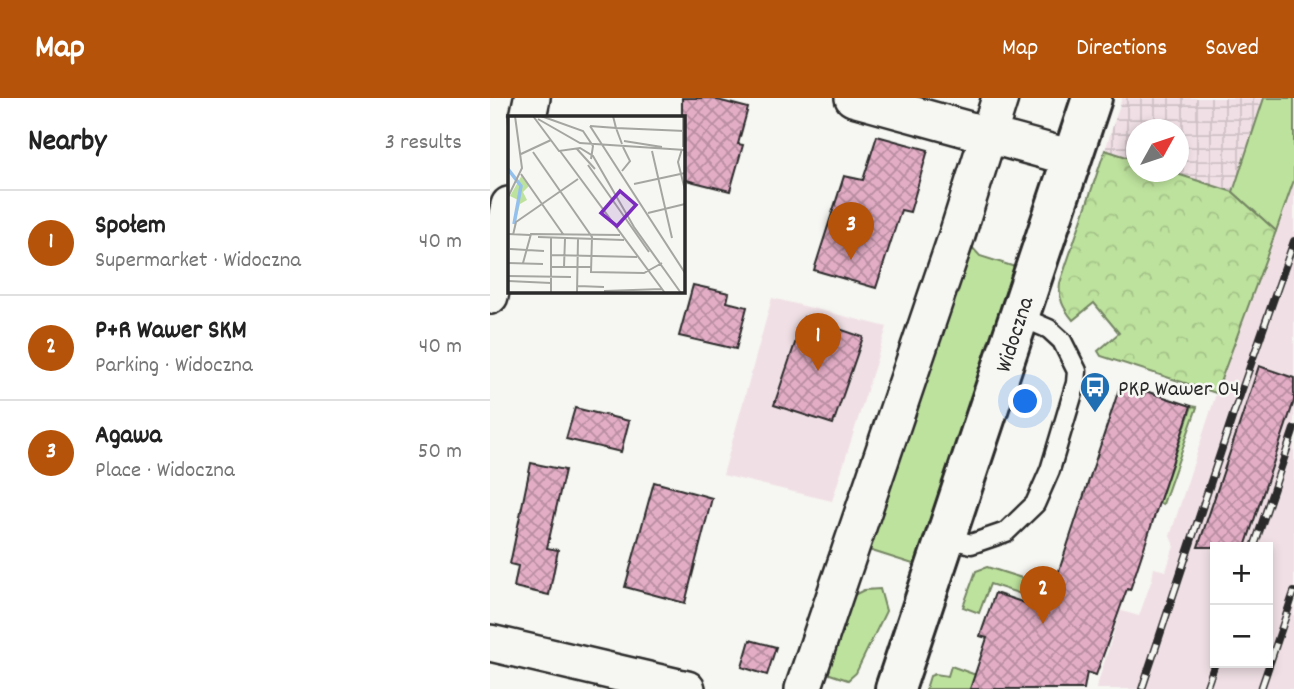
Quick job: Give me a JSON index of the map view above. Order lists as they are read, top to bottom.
{
  "streets": {
    "main road": ["Widoczna"]
  },
  "places": {
    "bus stop": ["PKP Wawer 04"]
  },
  "north": "top right",
  "page": {
    "header": "Map",
    "nav": ["Map", "Directions", "Saved"],
    "heading": ["Nearby", "3 results"],
    "list": [
      {
        "mark": "1",
        "name": "Społem",
        "note": "Supermarket · Widoczna",
        "value": "40 m"
      },
      {
        "mark": "2",
        "name": "P+R Wawer SKM",
        "note": "Parking · Widoczna",
        "value": "40 m"
      },
      {
        "mark": "3",
        "name": "Agawa",
        "note": "Place · Widoczna",
        "value": "50 m"
      }
    ],
    "pins": ["3", "1", "2"],
    "map_buttons": ["+", "−"]
  }
}
